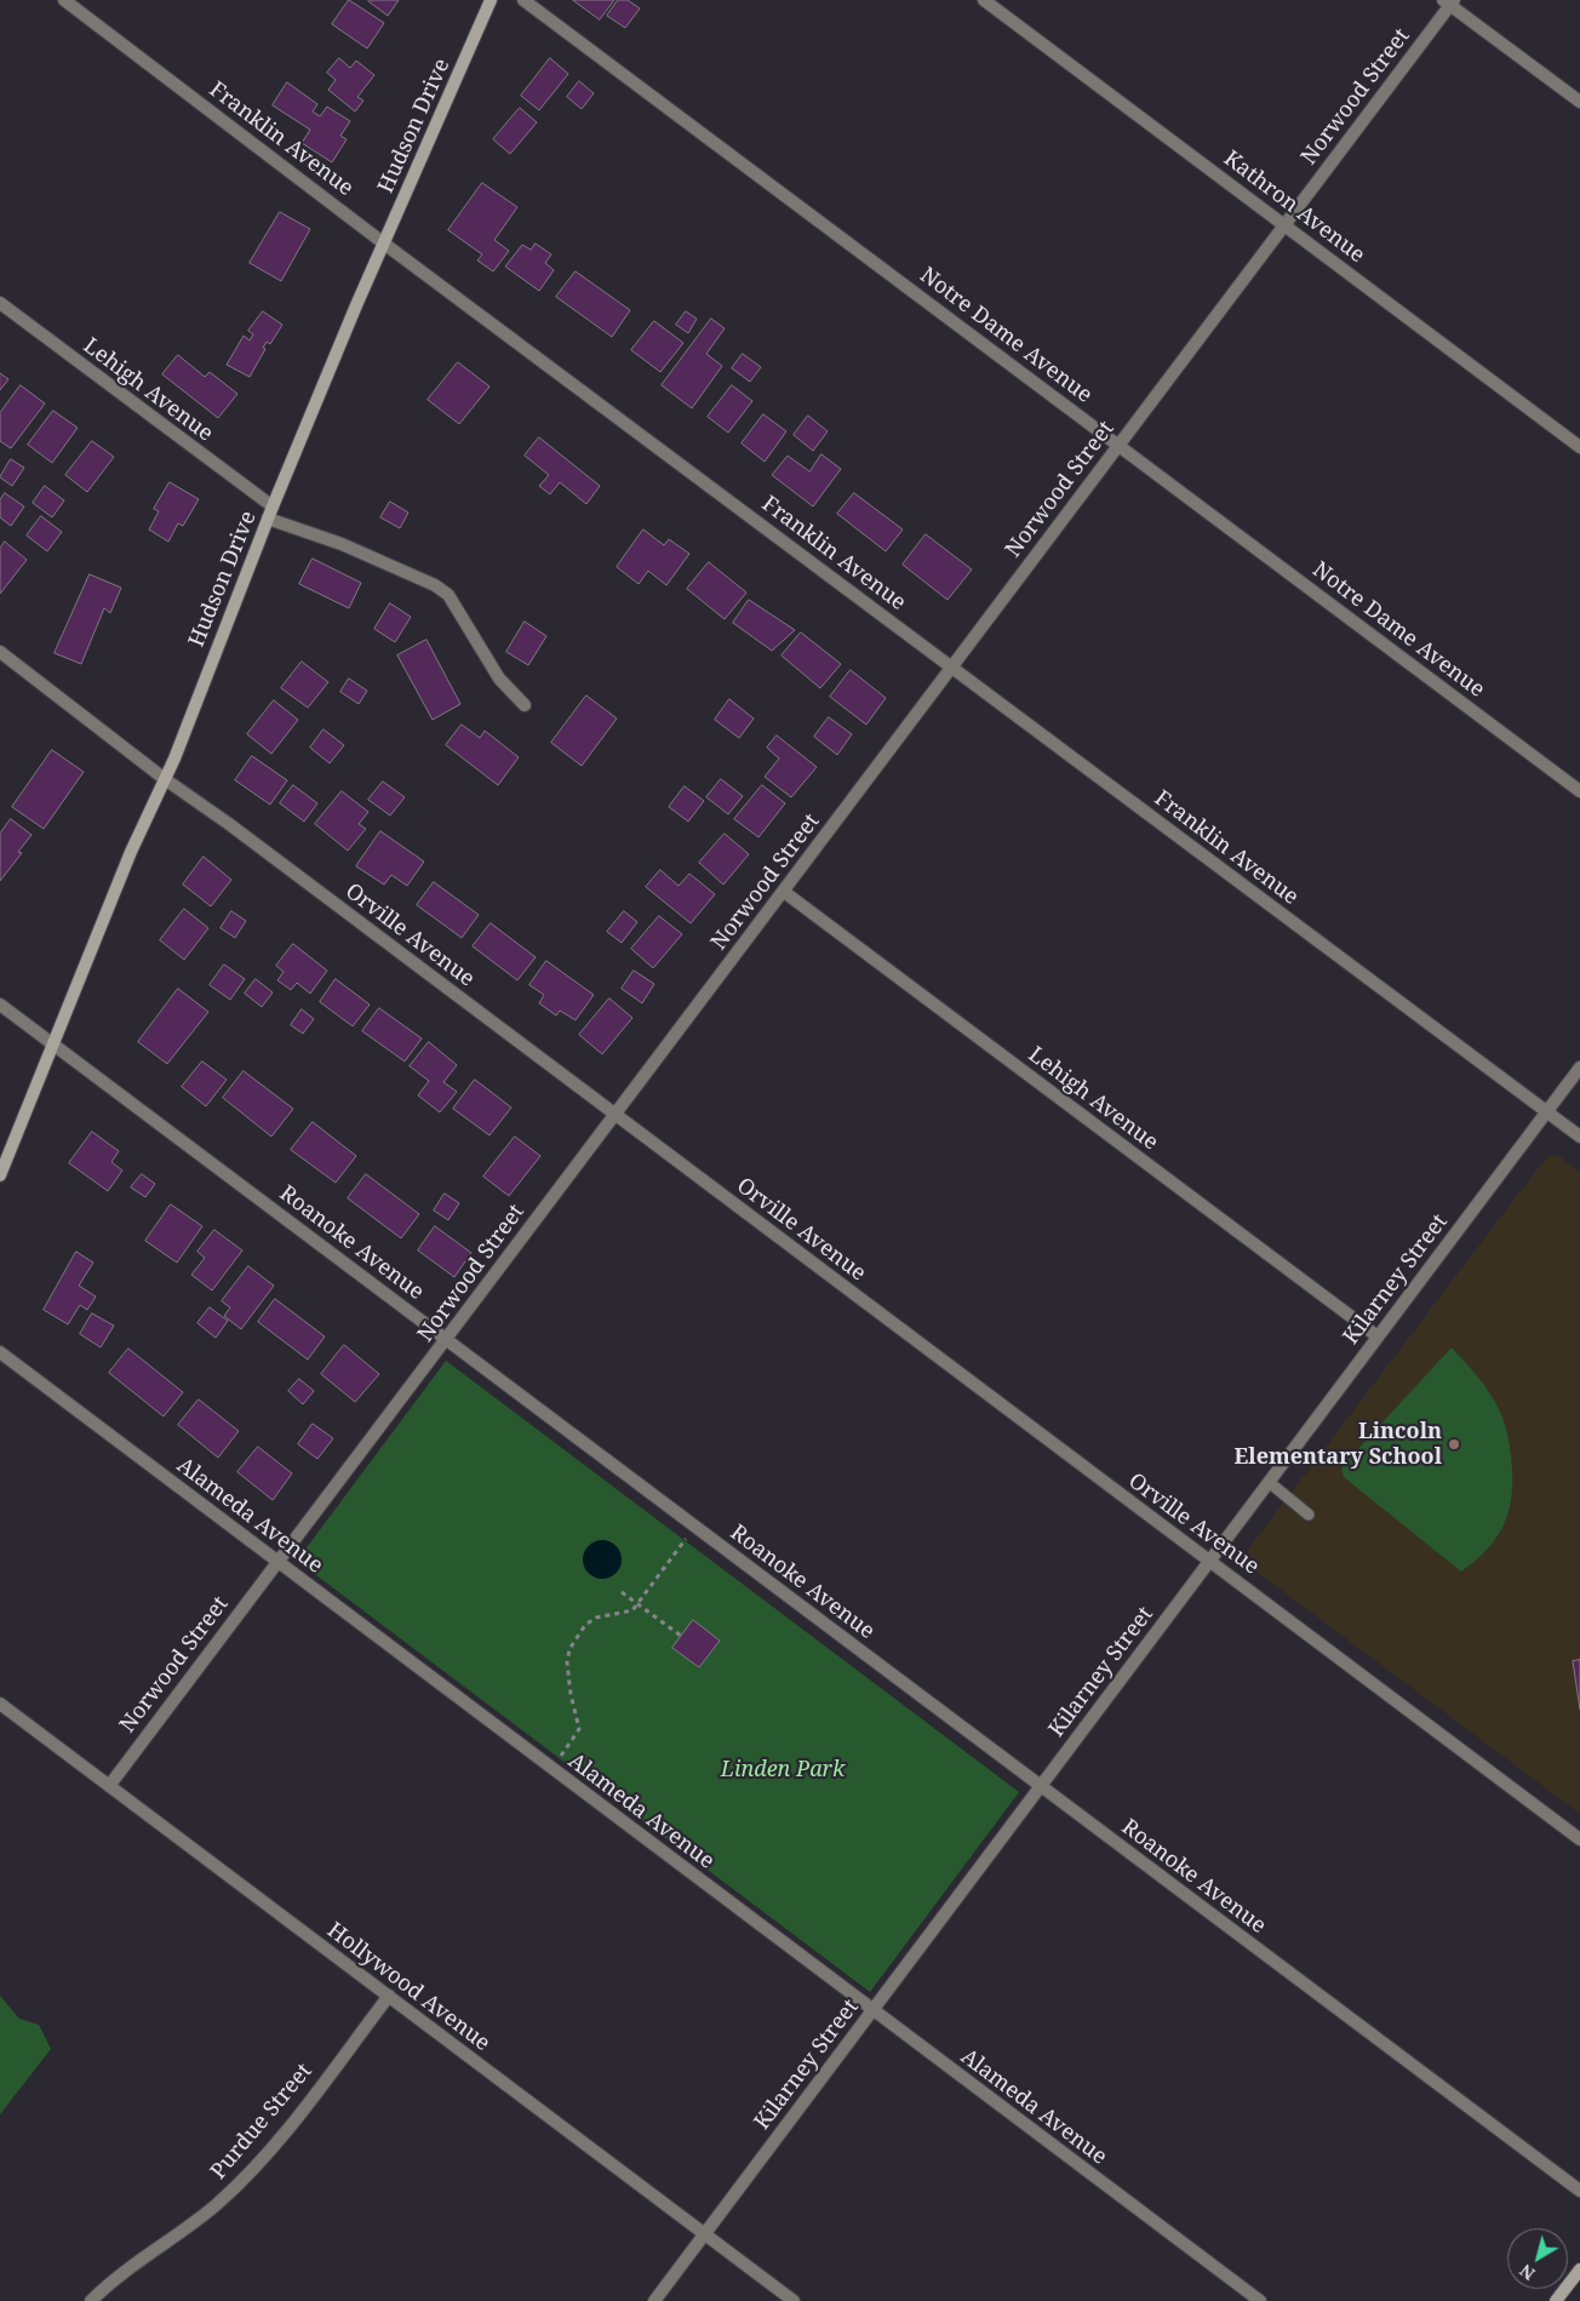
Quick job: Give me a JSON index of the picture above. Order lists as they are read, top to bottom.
{
  "streets": {
    "street": [
      "Norwood Street",
      "Hudson Drive",
      "Franklin Avenue",
      "Kathron Avenue",
      "Notre Dame Avenue",
      "Lehigh Avenue",
      "Orville Avenue",
      "Roanoke Avenue",
      "Kilarney Street",
      "Alameda Avenue",
      "Hollywood Avenue",
      "Purdue Street"
    ]
  },
  "crossings": [
    ["Norwood Street", "Franklin Avenue"],
    ["Norwood Street", "Kathron Avenue"],
    ["Norwood Street", "Notre Dame Avenue"],
    ["Norwood Street", "Lehigh Avenue"],
    ["Norwood Street", "Orville Avenue"],
    ["Norwood Street", "Roanoke Avenue"],
    ["Norwood Street", "Alameda Avenue"],
    ["Norwood Street", "Hollywood Avenue"],
    ["Hudson Drive", "Franklin Avenue"],
    ["Hudson Drive", "Lehigh Avenue"],
    ["Hudson Drive", "Orville Avenue"],
    ["Hudson Drive", "Roanoke Avenue"],
    ["Franklin Avenue", "Kilarney Street"],
    ["Lehigh Avenue", "Kilarney Street"],
    ["Orville Avenue", "Kilarney Street"],
    ["Roanoke Avenue", "Kilarney Street"],
    ["Kilarney Street", "Alameda Avenue"],
    ["Kilarney Street", "Hollywood Avenue"],
    ["Hollywood Avenue", "Purdue Street"]
  ],
  "parks": ["Linden Park"],
  "places": ["Lincoln Elementary School"],
  "north": "bottom left"
}
